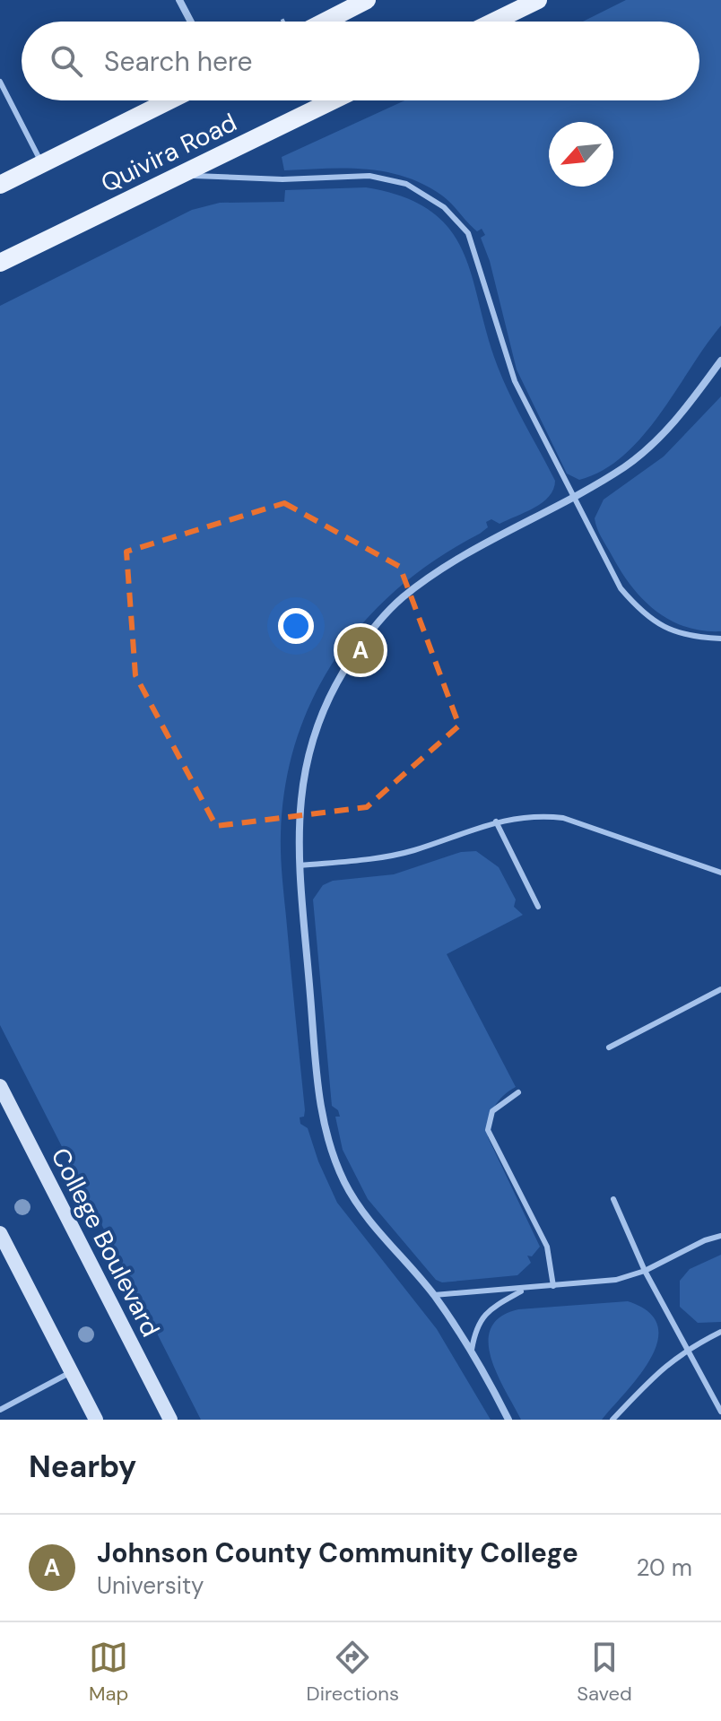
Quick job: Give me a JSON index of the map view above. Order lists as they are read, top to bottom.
{
  "streets": {
    "main road": ["Quivira Road", "College Boulevard"]
  },
  "north": "bottom left",
  "page": {
    "search": "Search here",
    "pins": "A",
    "heading": "Nearby",
    "list": [
      {
        "mark": "A",
        "name": "Johnson County Community College",
        "note": "University",
        "value": "20 m"
      }
    ],
    "nav": ["Map", "Directions", "Saved"]
  }
}
